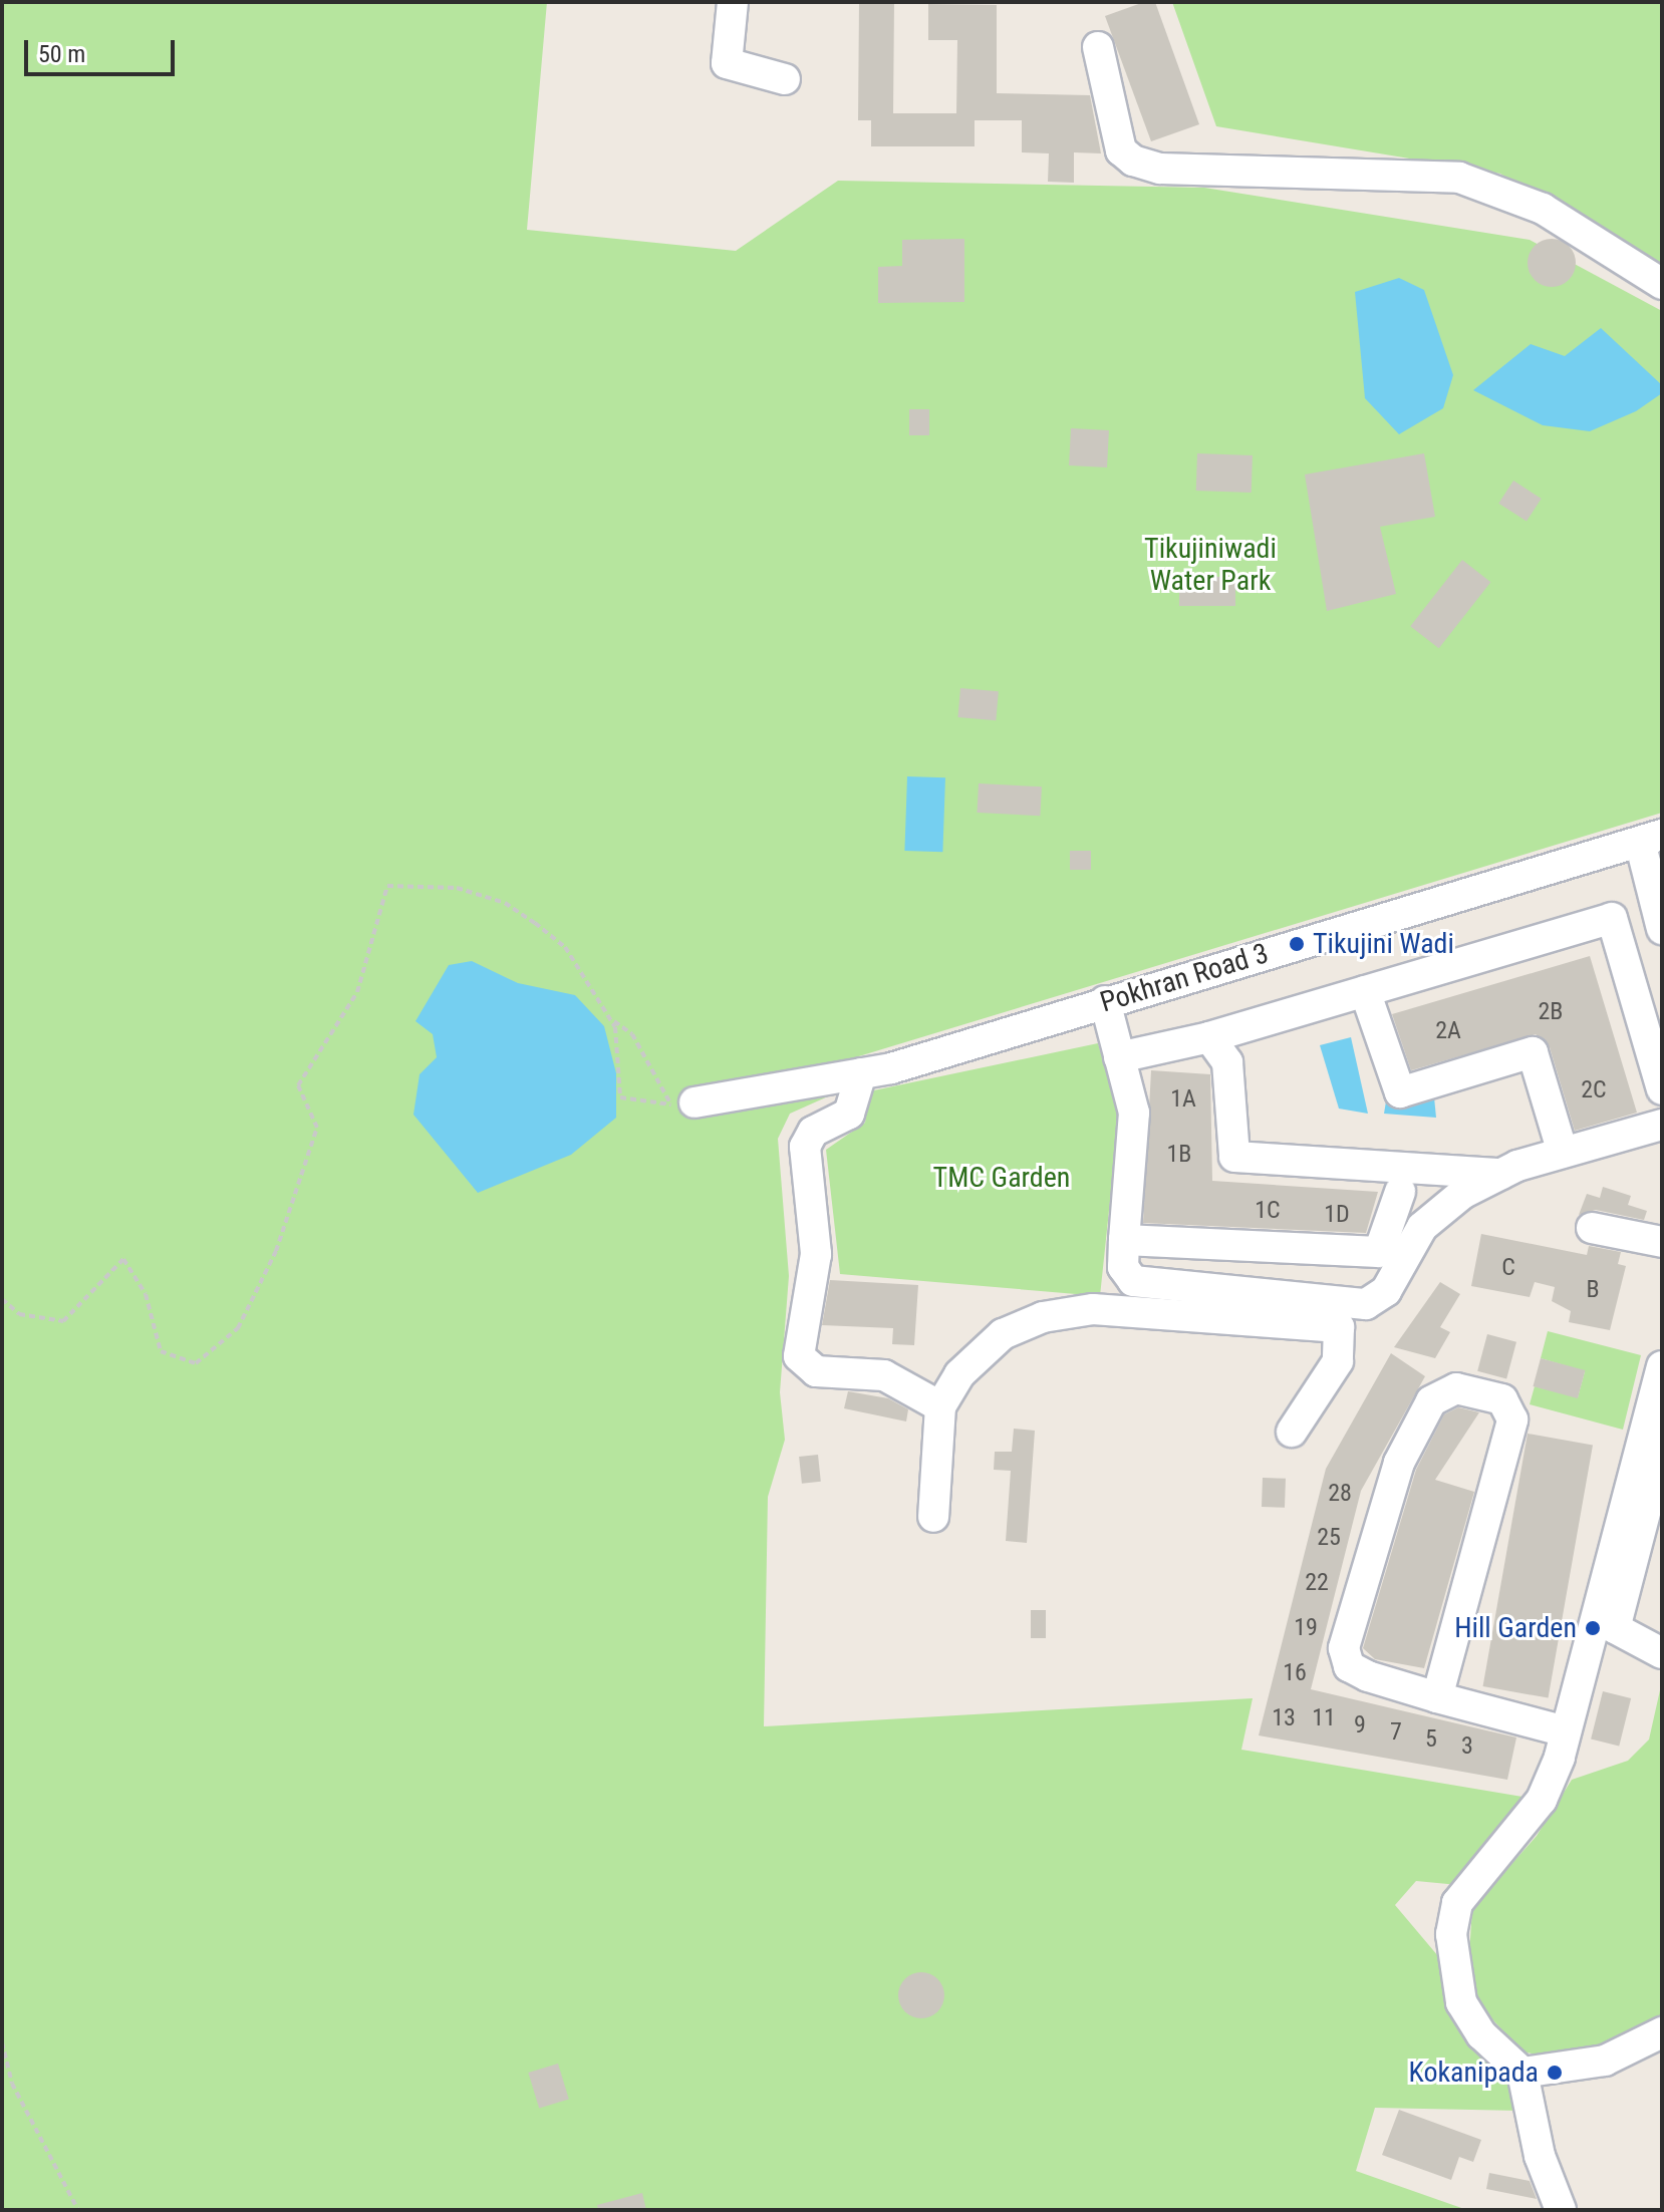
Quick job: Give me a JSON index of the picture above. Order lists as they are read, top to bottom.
{
  "streets": {
    "street": ["Pokhran Road 3"]
  },
  "parks": ["Tikujiniwadi Water Park", "TMC Garden"],
  "places": ["Tikujini Wadi", "Hill Garden", "Kokanipada"],
  "house_numbers": [
    "2B",
    "2A",
    "2C",
    "1A",
    "1B",
    "1C",
    "1D",
    "C",
    "B",
    "28",
    "25",
    "22",
    "19",
    "16",
    "13",
    "11",
    "9",
    "7",
    "5",
    "3"
  ],
  "scale_bar": "50 m"
}
